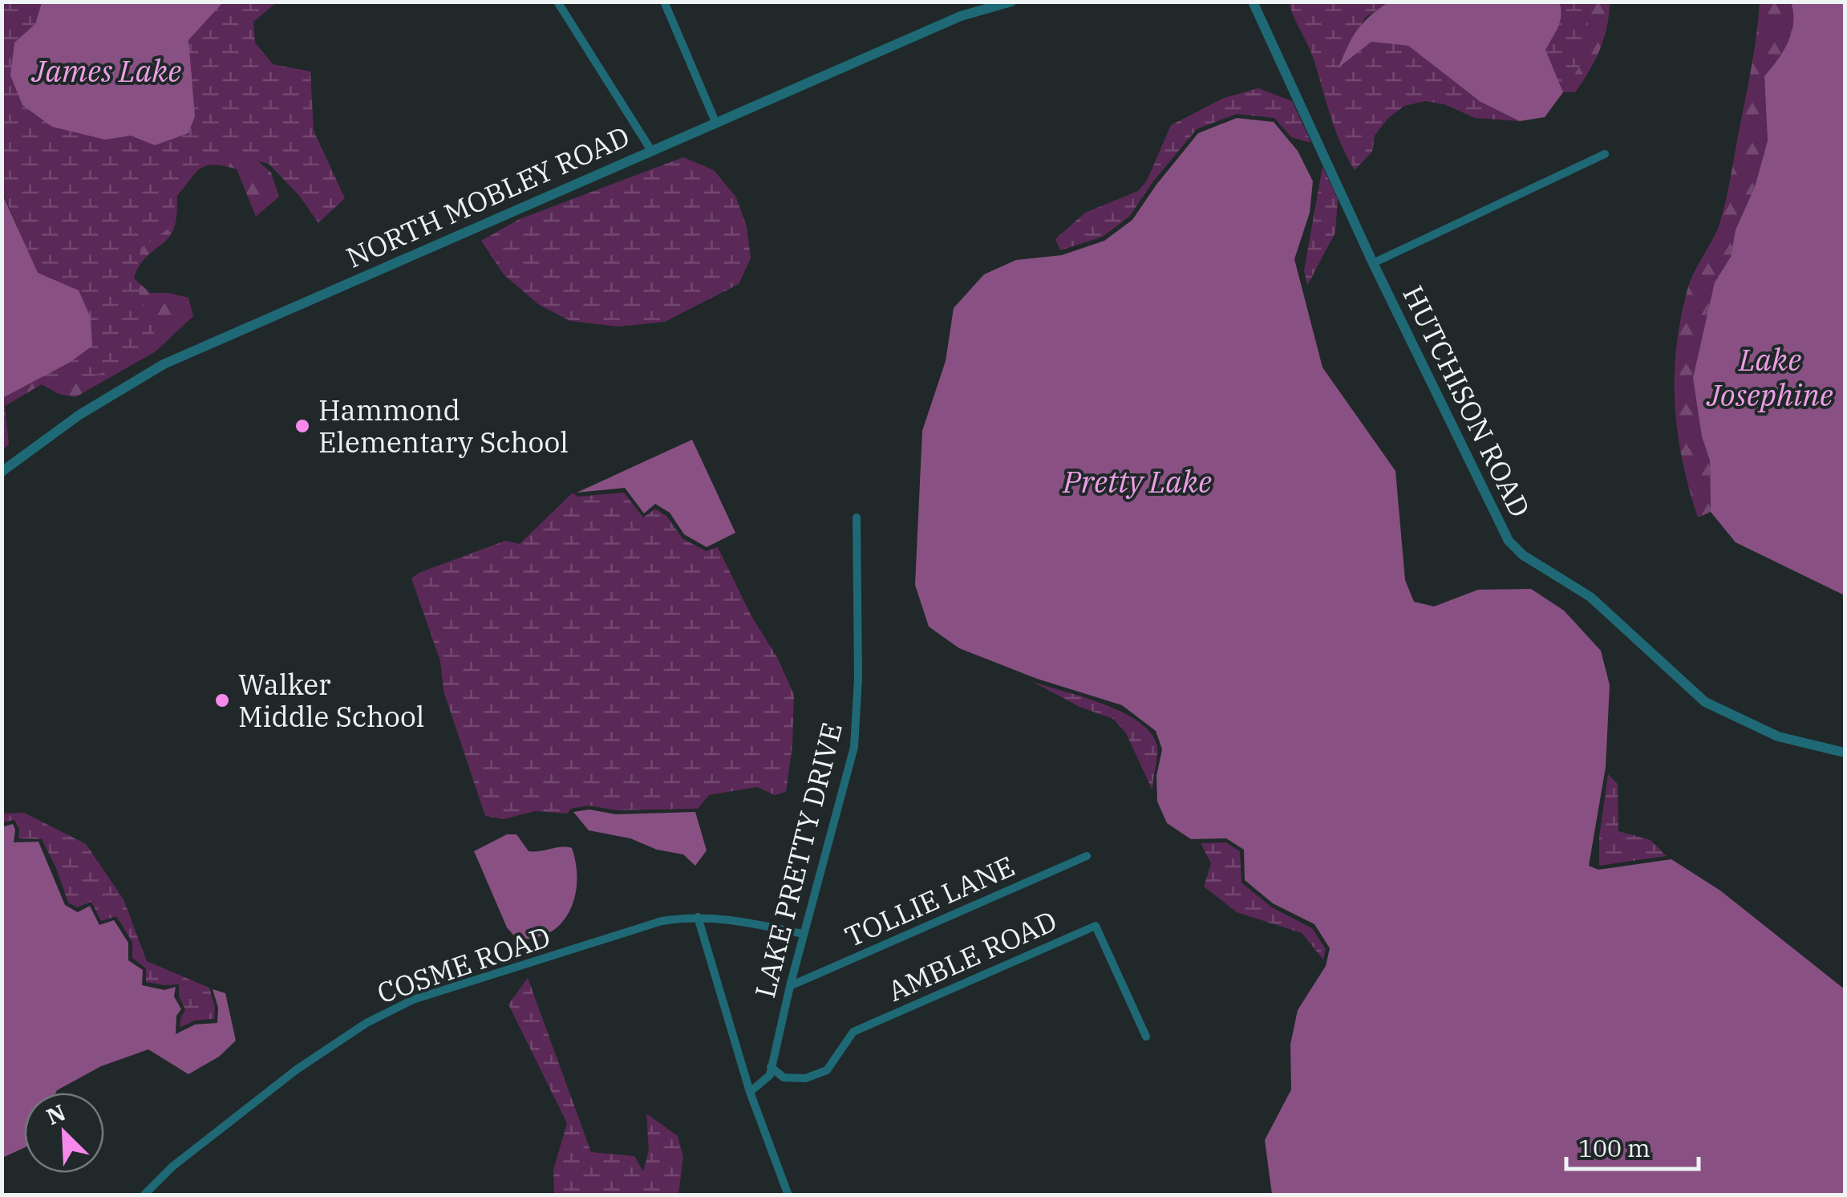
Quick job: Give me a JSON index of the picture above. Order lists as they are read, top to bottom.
{
  "streets": {
    "street": [
      "NORTH MOBLEY ROAD",
      "HUTCHISON ROAD",
      "LAKE PRETTY DRIVE",
      "TOLLIE LANE",
      "AMBLE ROAD",
      "COSME ROAD"
    ]
  },
  "crossings": [
    ["LAKE PRETTY DRIVE", "TOLLIE LANE"],
    ["LAKE PRETTY DRIVE", "AMBLE ROAD"],
    ["LAKE PRETTY DRIVE", "COSME ROAD"]
  ],
  "water": ["James Lake", "Lake Josephine", "Pretty Lake"],
  "places": ["Hammond Elementary School", "Walker Middle School"],
  "scale_bar": "100 m",
  "north": "top left"
}
